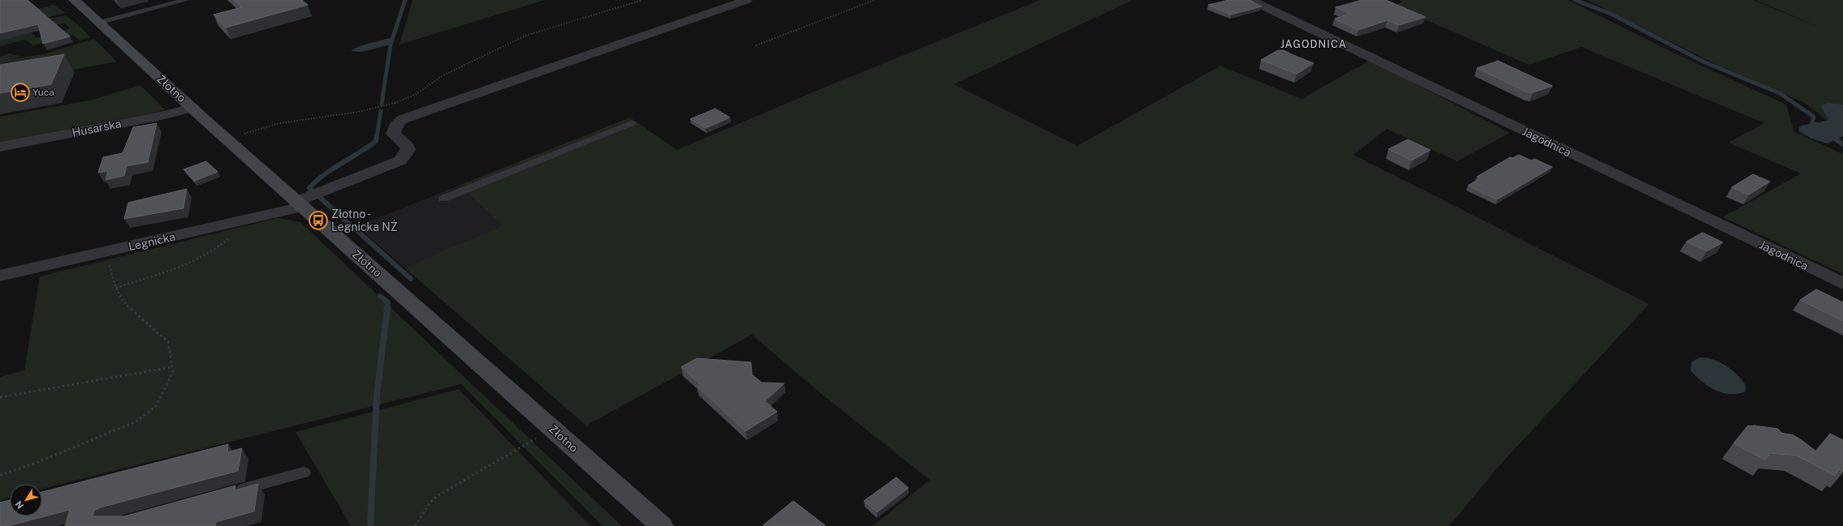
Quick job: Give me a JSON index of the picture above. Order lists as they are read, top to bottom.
{
  "streets": {
    "street": [
      "Złotno",
      "Husarska",
      "Jagodnica",
      "Legnicka"
    ]
  },
  "crossings": [
    ["Złotno", "Husarska"],
    ["Złotno", "Legnicka"]
  ],
  "districts": ["JAGODNICA"],
  "places": {
    "hotel": ["Yuca"],
    "bus stop": ["Złotno - Legnicka NŻ"]
  },
  "north": "bottom left"
}
